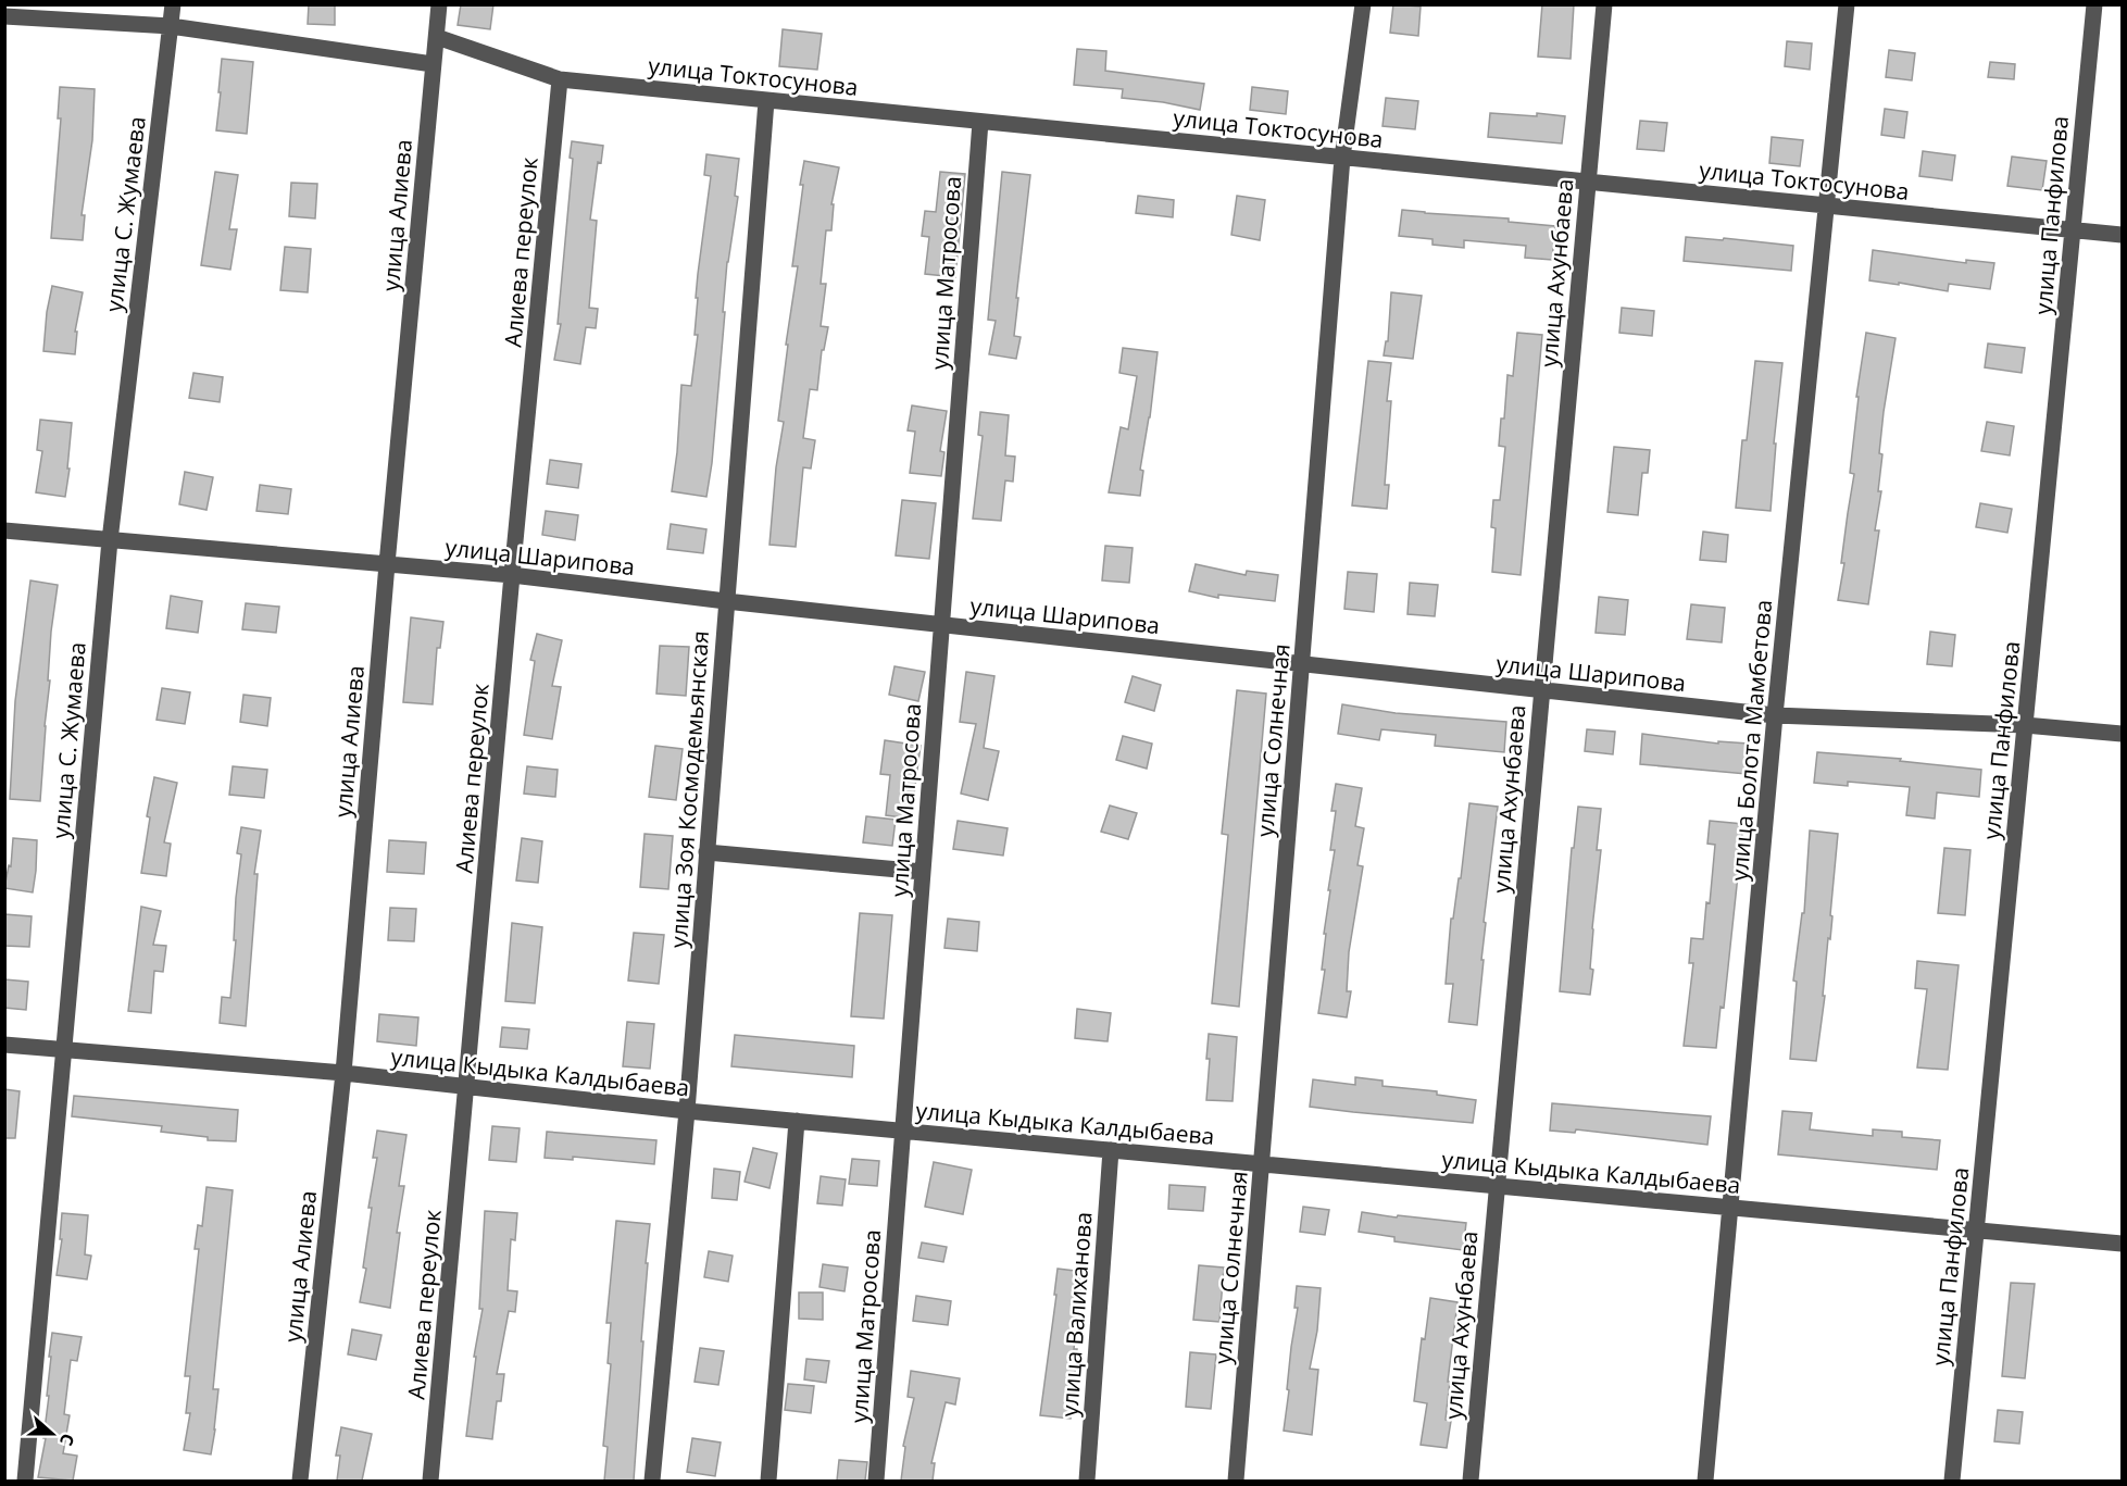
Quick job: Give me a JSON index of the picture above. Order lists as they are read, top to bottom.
{
  "streets": {
    "street": [
      "улица Токтосунова",
      "улица С. Жумаева",
      "улица Алиева",
      "улица Панфилова",
      "Алиева переулок",
      "улица Матросова",
      "улица Ахунбаева",
      "улица Шарипова",
      "улица Солнечная",
      "улица Болота Мамбетова",
      "улица Зоя Космодемьянская",
      "улица Кыдыка Калдыбаева",
      "улица Валиханова"
    ]
  },
  "crossings": [
    ["улица Токтосунова", "улица Алиева"],
    ["улица Токтосунова", "улица Панфилова"],
    ["улица Токтосунова", "Алиева переулок"],
    ["улица Токтосунова", "улица Матросова"],
    ["улица Токтосунова", "улица Ахунбаева"],
    ["улица Токтосунова", "улица Солнечная"],
    ["улица Токтосунова", "улица Болота Мамбетова"],
    ["улица Токтосунова", "улица Зоя Космодемьянская"],
    ["улица С. Жумаева", "улица Шарипова"],
    ["улица С. Жумаева", "улица Кыдыка Калдыбаева"],
    ["улица Алиева", "улица Шарипова"],
    ["улица Алиева", "улица Кыдыка Калдыбаева"],
    ["улица Панфилова", "улица Шарипова"],
    ["улица Панфилова", "улица Кыдыка Калдыбаева"],
    ["Алиева переулок", "улица Шарипова"],
    ["Алиева переулок", "улица Кыдыка Калдыбаева"],
    ["улица Матросова", "улица Шарипова"],
    ["улица Матросова", "улица Кыдыка Калдыбаева"],
    ["улица Ахунбаева", "улица Шарипова"],
    ["улица Ахунбаева", "улица Кыдыка Калдыбаева"],
    ["улица Шарипова", "улица Солнечная"],
    ["улица Шарипова", "улица Болота Мамбетова"],
    ["улица Шарипова", "улица Зоя Космодемьянская"],
    ["улица Солнечная", "улица Кыдыка Калдыбаева"],
    ["улица Болота Мамбетова", "улица Кыдыка Калдыбаева"],
    ["улица Зоя Космодемьянская", "улица Кыдыка Калдыбаева"],
    ["улица Кыдыка Калдыбаева", "улица Валиханова"]
  ],
  "north": "right"
}
